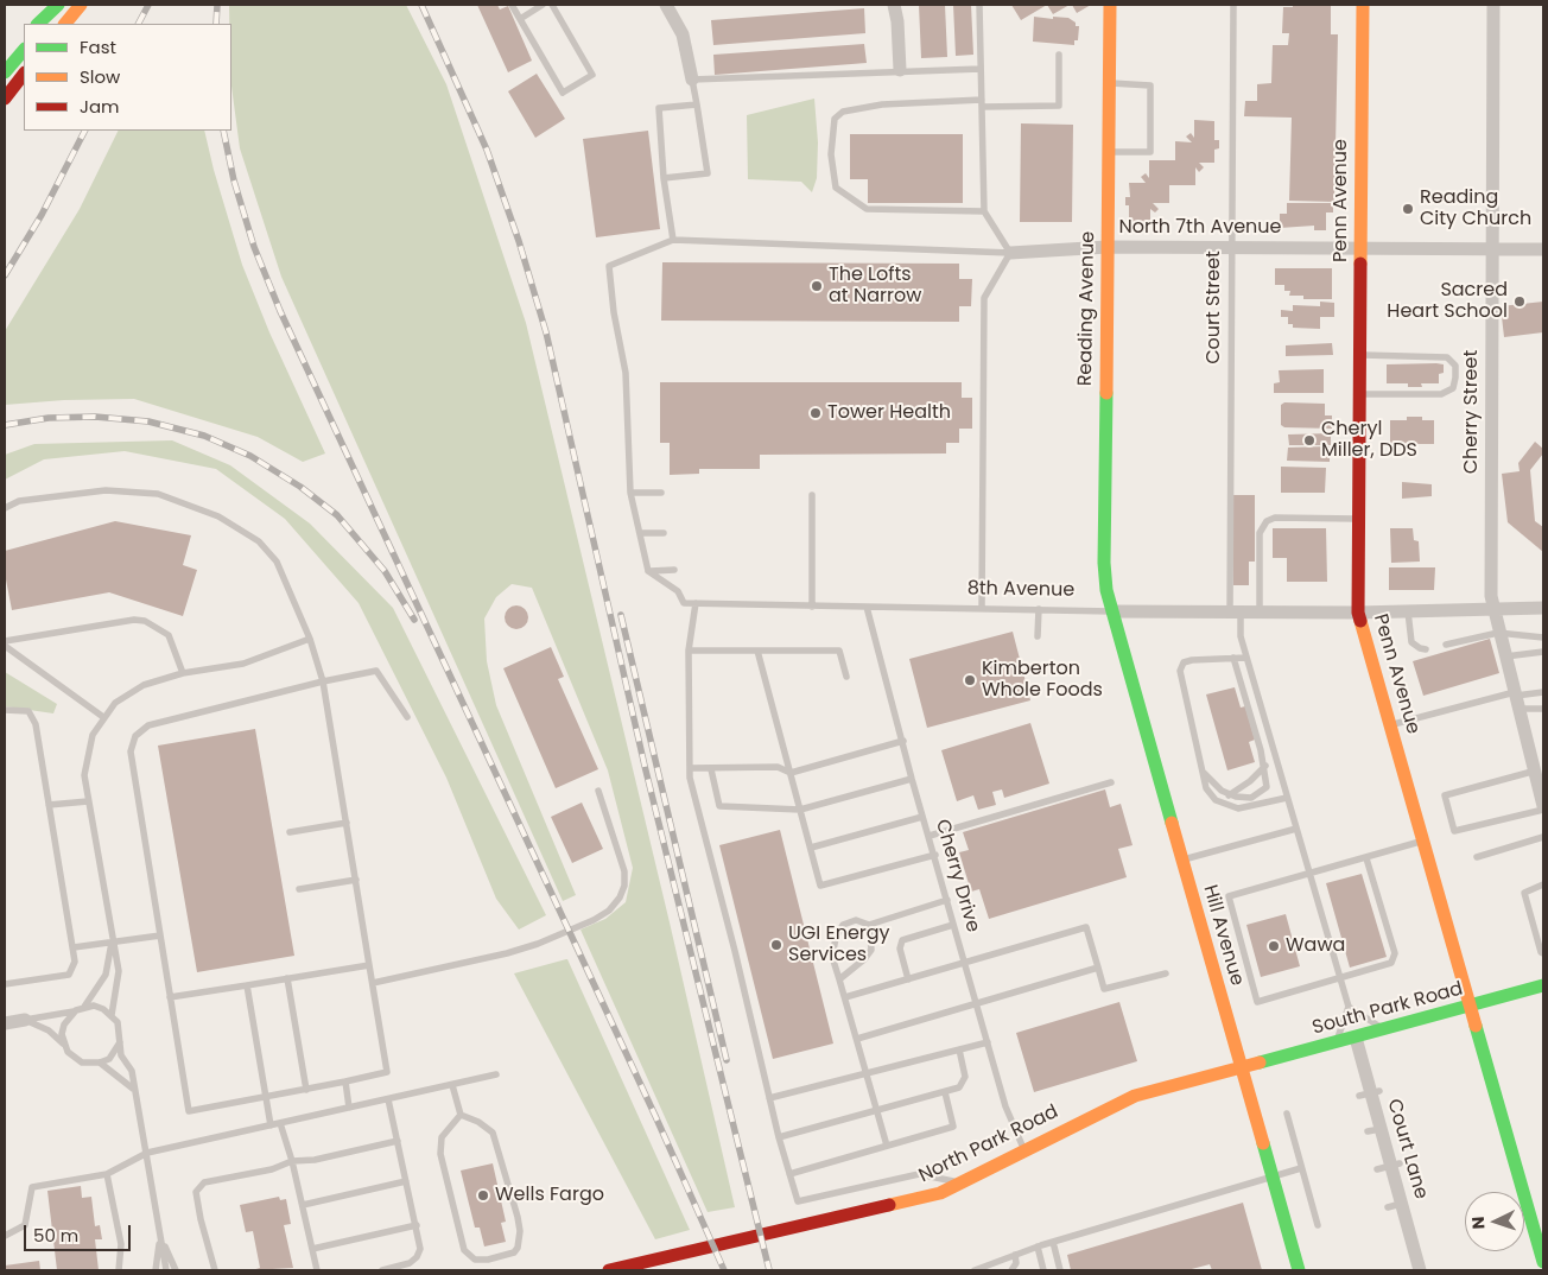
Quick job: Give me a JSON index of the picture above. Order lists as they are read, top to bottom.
{
  "streets": {
    "main road": [
      "Penn Avenue",
      "Reading Avenue",
      "Hill Avenue",
      "South Park Road",
      "North Park Road"
    ],
    "street": [
      "North 7th Avenue",
      "Cherry Street",
      "8th Avenue",
      "Court Lane"
    ],
    "lane": ["Court Street", "Cherry Drive"]
  },
  "crossings": [
    ["Penn Avenue", "North 7th Avenue"],
    ["Penn Avenue", "8th Avenue"],
    ["Penn Avenue", "South Park Road"],
    ["North 7th Avenue", "Court Street"],
    ["North 7th Avenue", "Reading Avenue"],
    ["North 7th Avenue", "Cherry Street"],
    ["Court Street", "8th Avenue"],
    ["Reading Avenue", "8th Avenue"],
    ["Reading Avenue", "Hill Avenue"],
    ["Cherry Street", "8th Avenue"],
    ["8th Avenue", "Cherry Drive"],
    ["8th Avenue", "Hill Avenue"],
    ["Cherry Drive", "North Park Road"],
    ["Hill Avenue", "South Park Road"],
    ["Hill Avenue", "North Park Road"],
    ["South Park Road", "North Park Road"],
    ["South Park Road", "Court Lane"]
  ],
  "places": [
    "Reading City Church",
    "The Lofts at Narrow",
    "Sacred Heart School",
    "Tower Health",
    "Cheryl Miller, DDS",
    "Kimberton Whole Foods",
    "UGI Energy Services",
    "Wawa",
    "Wells Fargo"
  ],
  "legend": ["Fast", "Slow", "Jam"],
  "scale_bar": "50 m",
  "north": "left"
}
